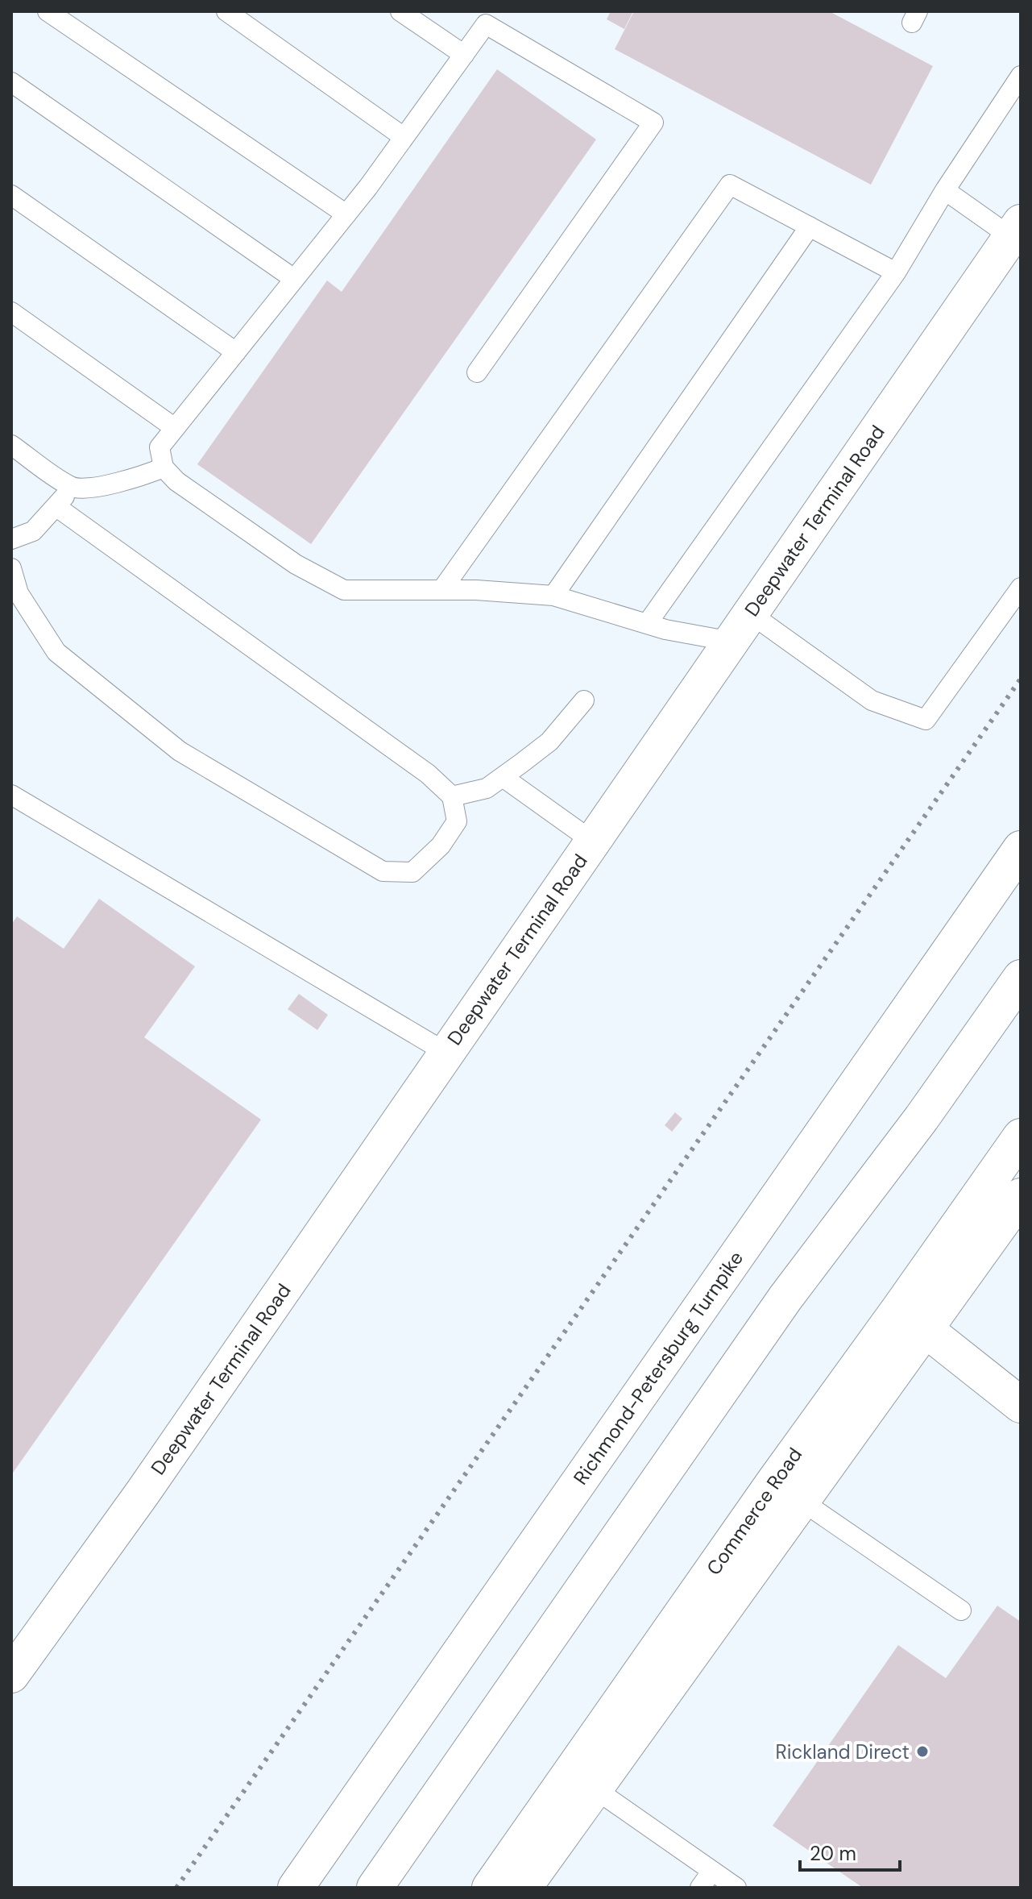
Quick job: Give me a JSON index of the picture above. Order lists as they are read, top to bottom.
{
  "streets": {
    "main road": ["Deepwater Terminal Road", "Richmond-Petersburg Turnpike", "Commerce Road"]
  },
  "places": ["Rickland Direct"],
  "scale_bar": "20 m"
}
